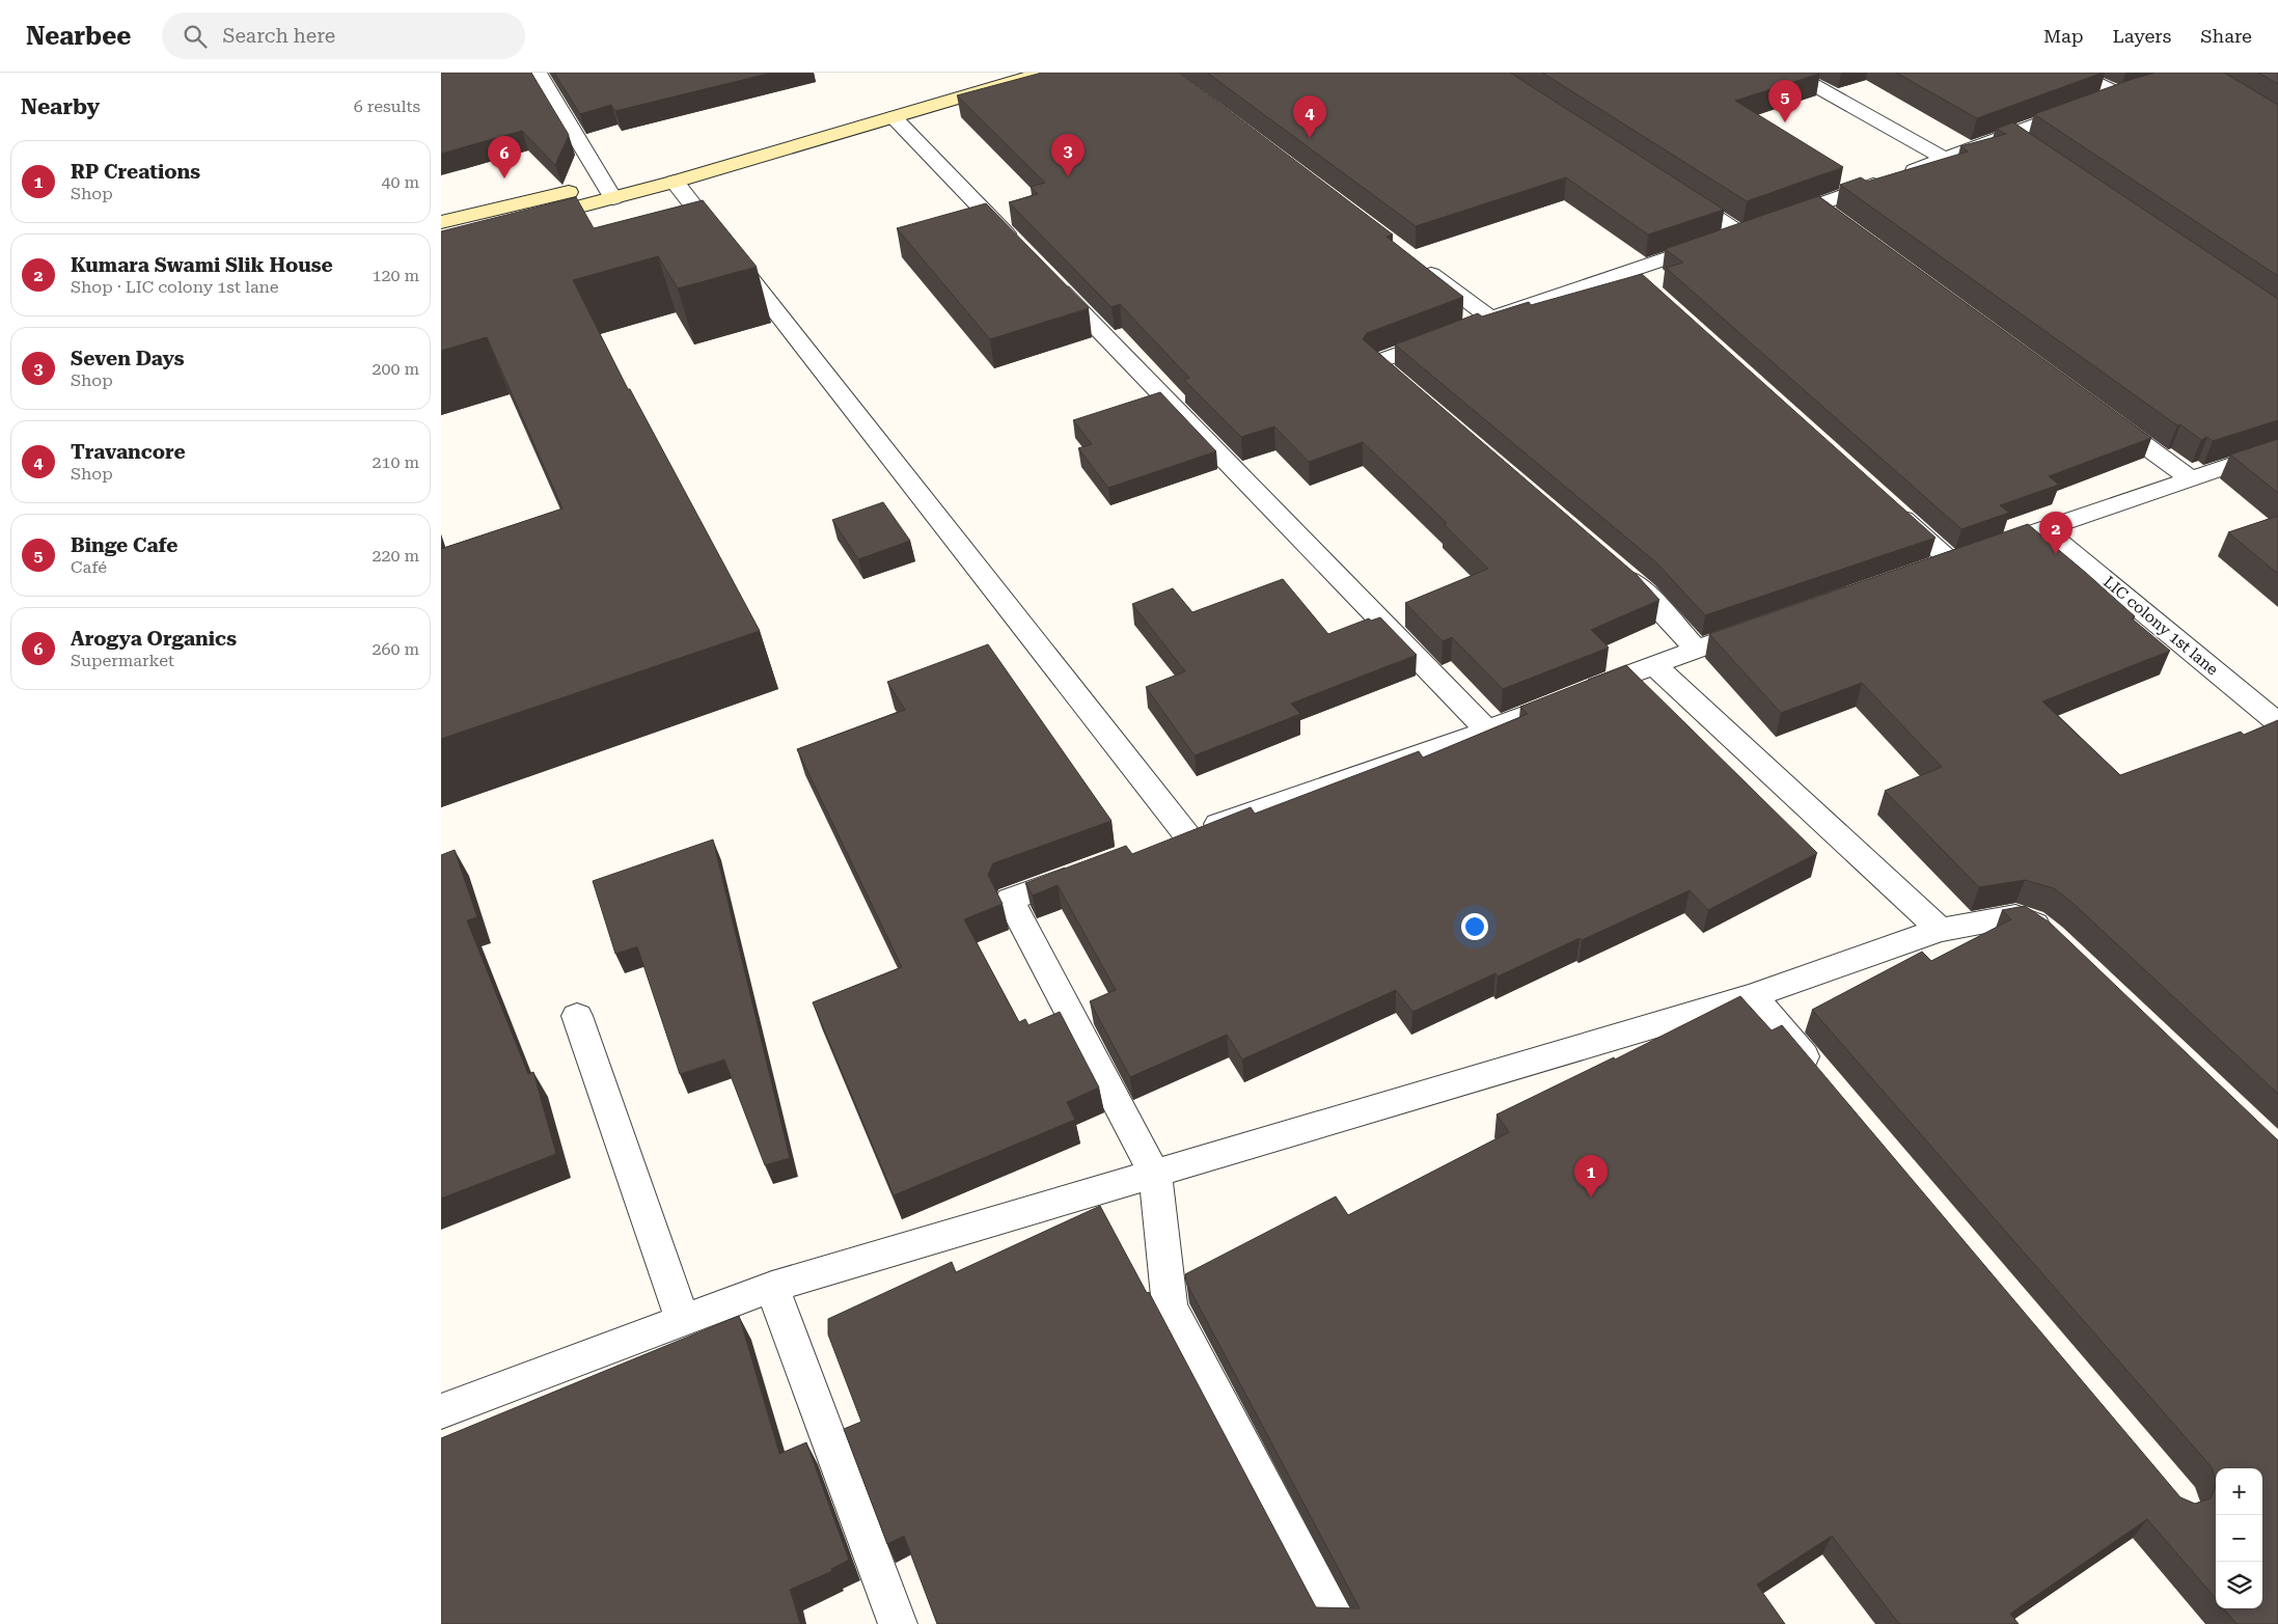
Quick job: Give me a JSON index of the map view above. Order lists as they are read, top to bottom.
{
  "streets": {
    "street": ["LIC colony 1st lane"]
  },
  "page": {
    "header": "Nearbee",
    "search": "Search here",
    "nav": ["Map", "Layers", "Share"],
    "heading": ["Nearby", "6 results"],
    "pins": [
      "5",
      "4",
      "3",
      "6",
      "2",
      "1"
    ],
    "list": [
      {
        "mark": "1",
        "name": "RP Creations",
        "note": "Shop",
        "value": "40 m"
      },
      {
        "mark": "2",
        "name": "Kumara Swami Slik House",
        "note": "Shop · LIC colony 1st lane",
        "value": "120 m"
      },
      {
        "mark": "3",
        "name": "Seven Days",
        "note": "Shop",
        "value": "200 m"
      },
      {
        "mark": "4",
        "name": "Travancore",
        "note": "Shop",
        "value": "210 m"
      },
      {
        "mark": "5",
        "name": "Binge Cafe",
        "note": "Café",
        "value": "220 m"
      },
      {
        "mark": "6",
        "name": "Arogya Organics",
        "note": "Supermarket",
        "value": "260 m"
      }
    ],
    "map_buttons": ["+", "−"]
  }
}
